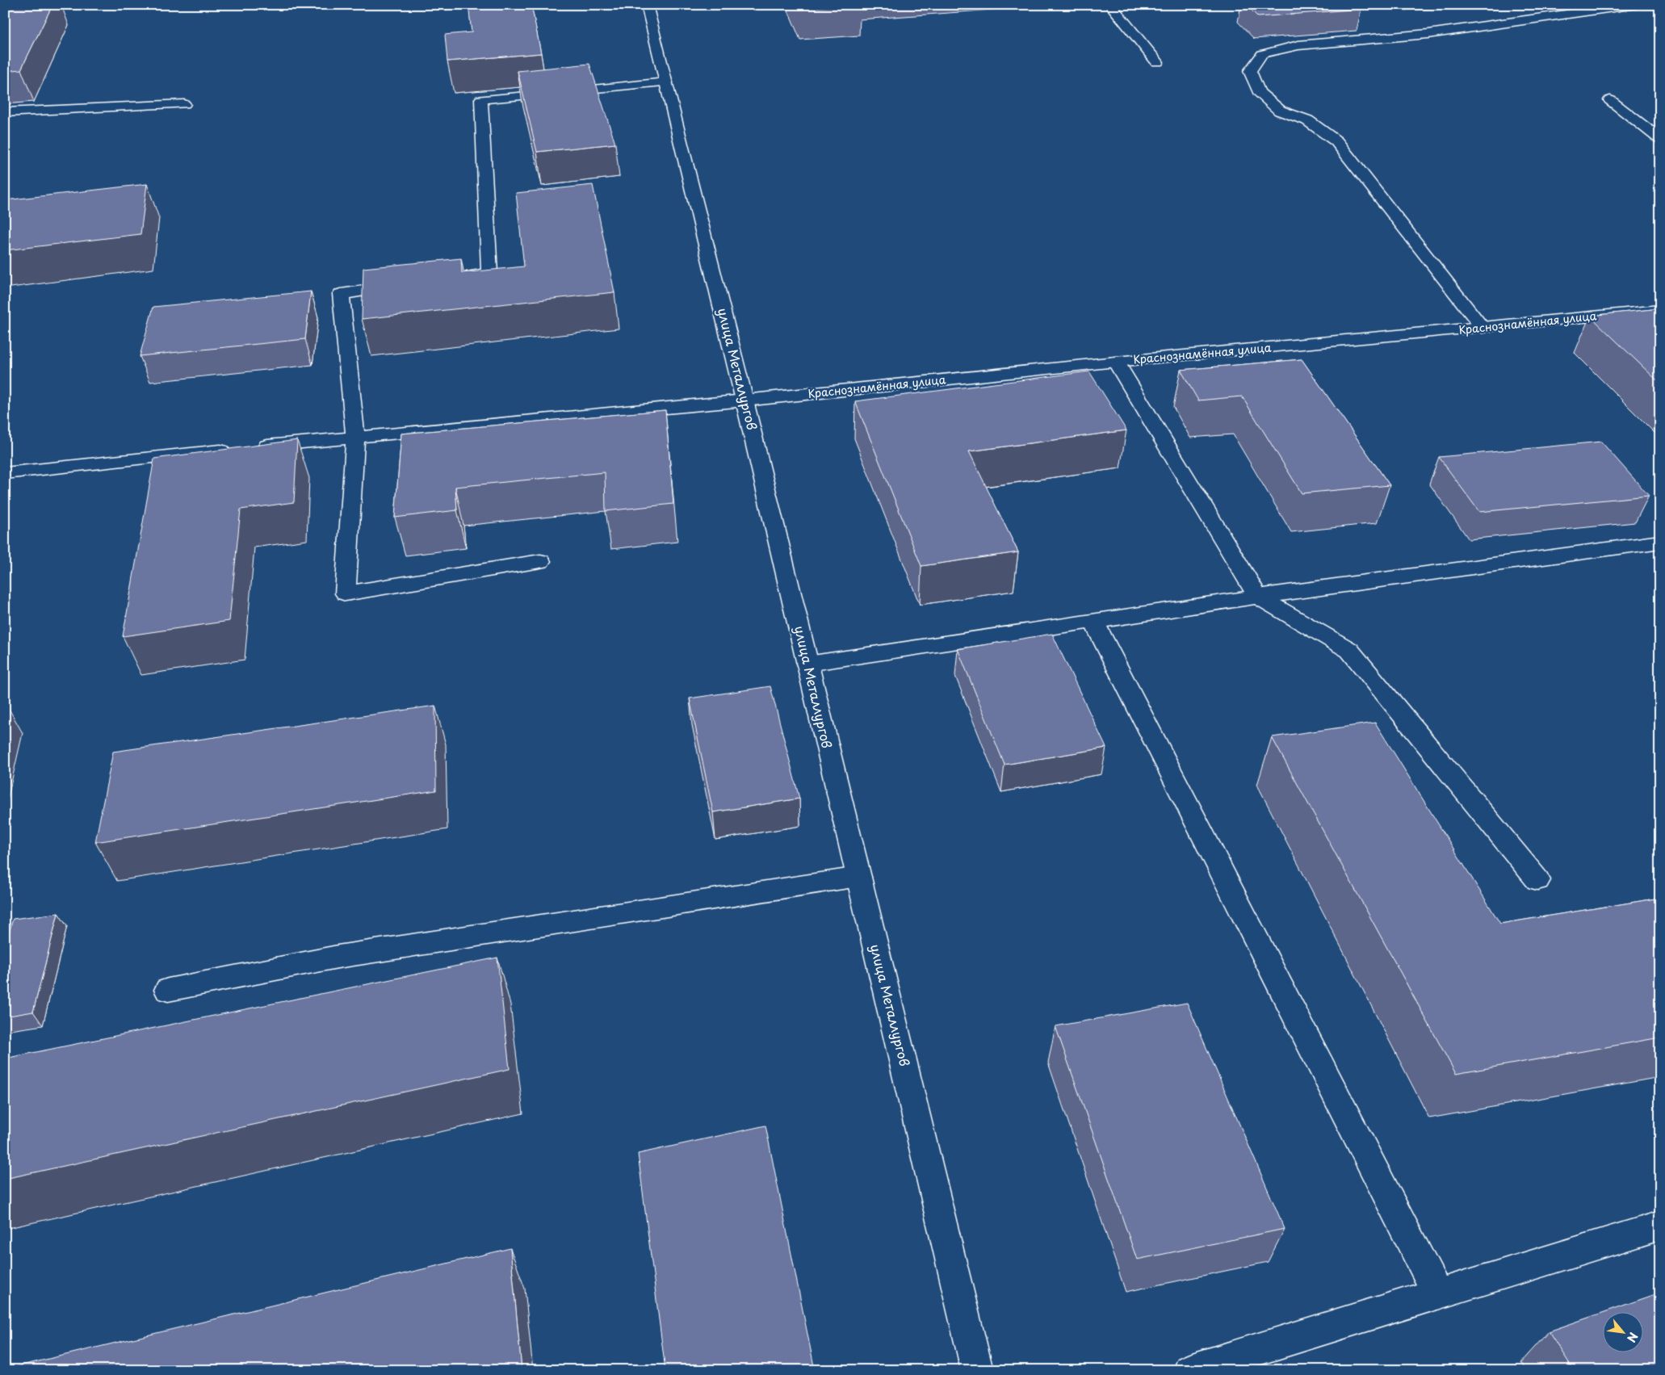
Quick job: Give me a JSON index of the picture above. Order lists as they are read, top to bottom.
{
  "streets": {
    "street": ["Краснознамённая улица", "улица Металлургов"]
  },
  "crossings": [
    ["Краснознамённая улица", "улица Металлургов"]
  ],
  "north": "bottom right"
}
